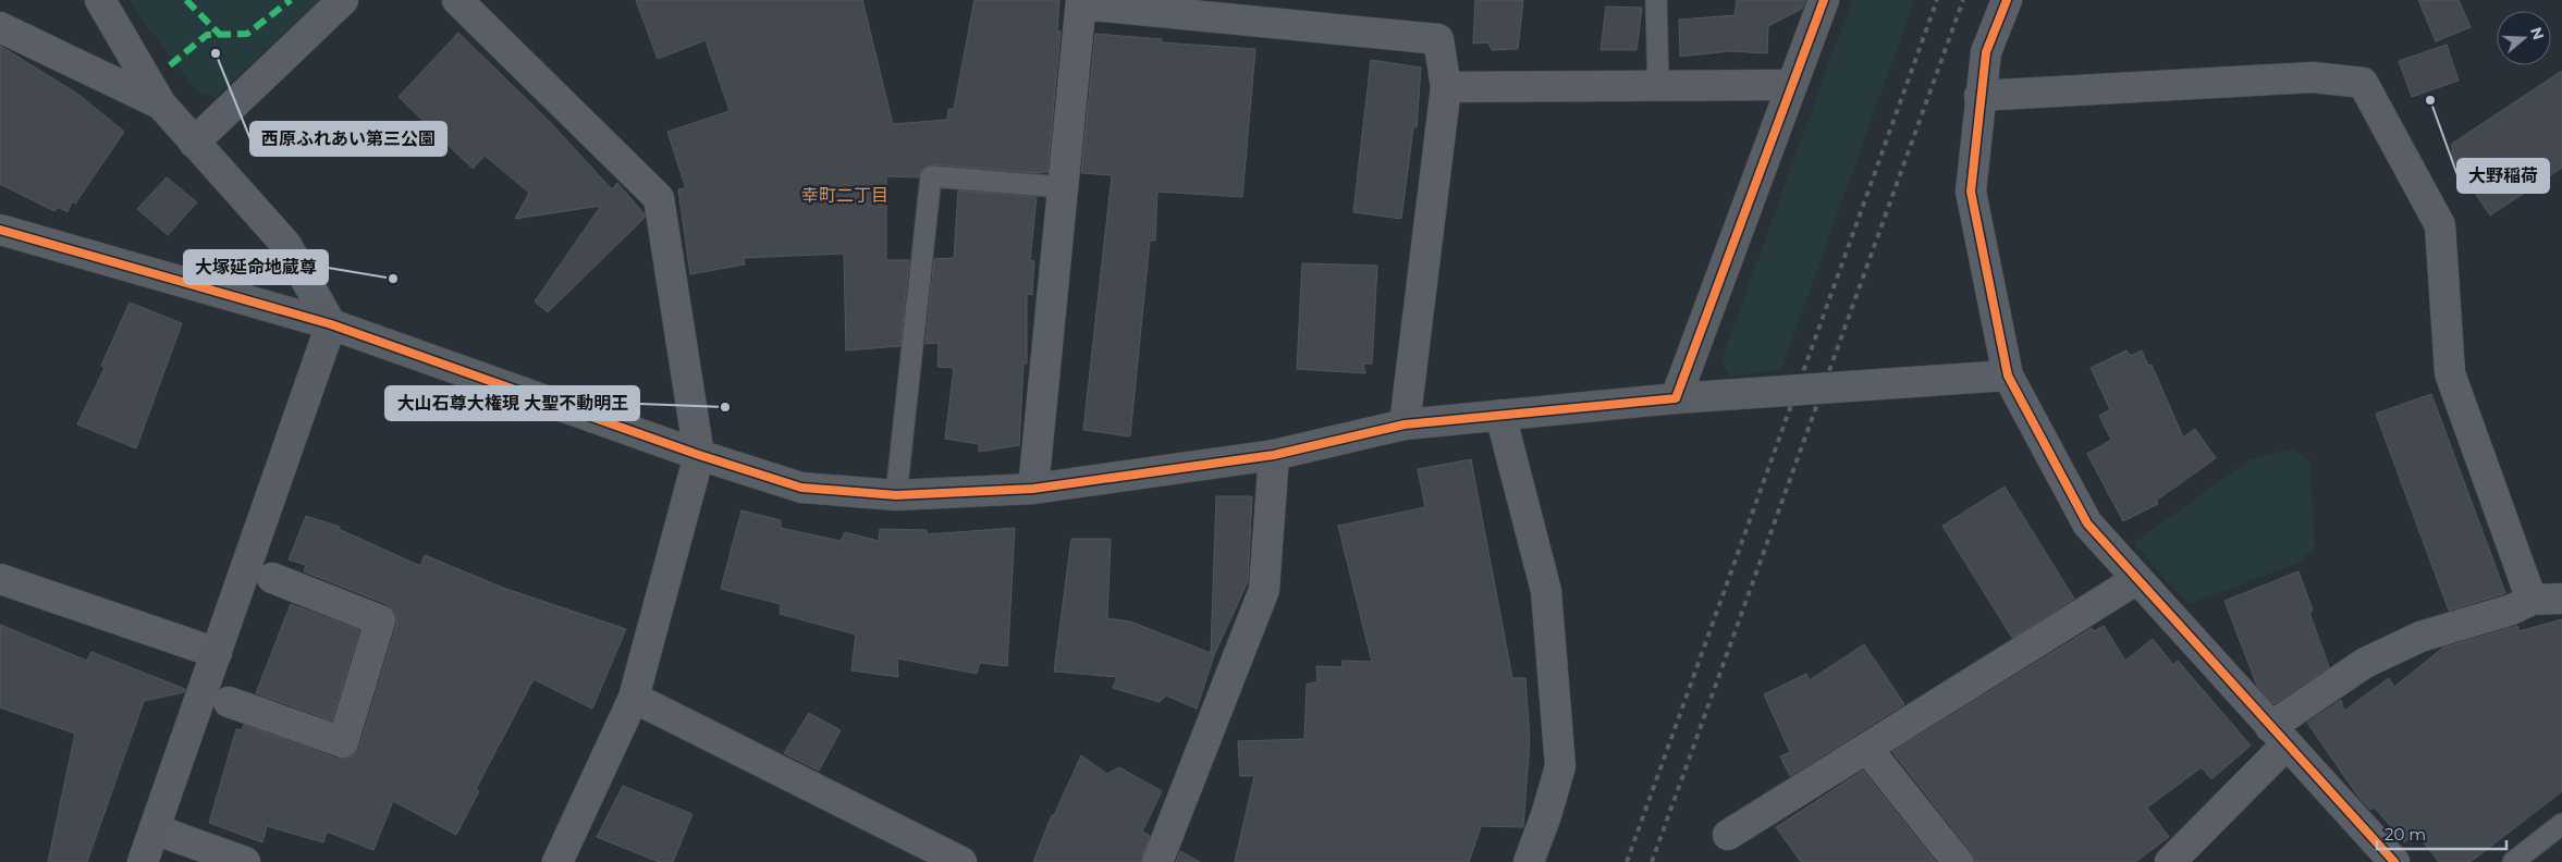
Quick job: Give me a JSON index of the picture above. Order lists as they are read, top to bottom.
{
  "districts": ["幸町二丁目"],
  "places": [
    "西原ふれあい第三公園",
    "大野稲荷",
    "大塚延命地蔵尊",
    "大山石尊大権現 大聖不動明王"
  ],
  "scale_bar": "20 m",
  "north": "right"
}
